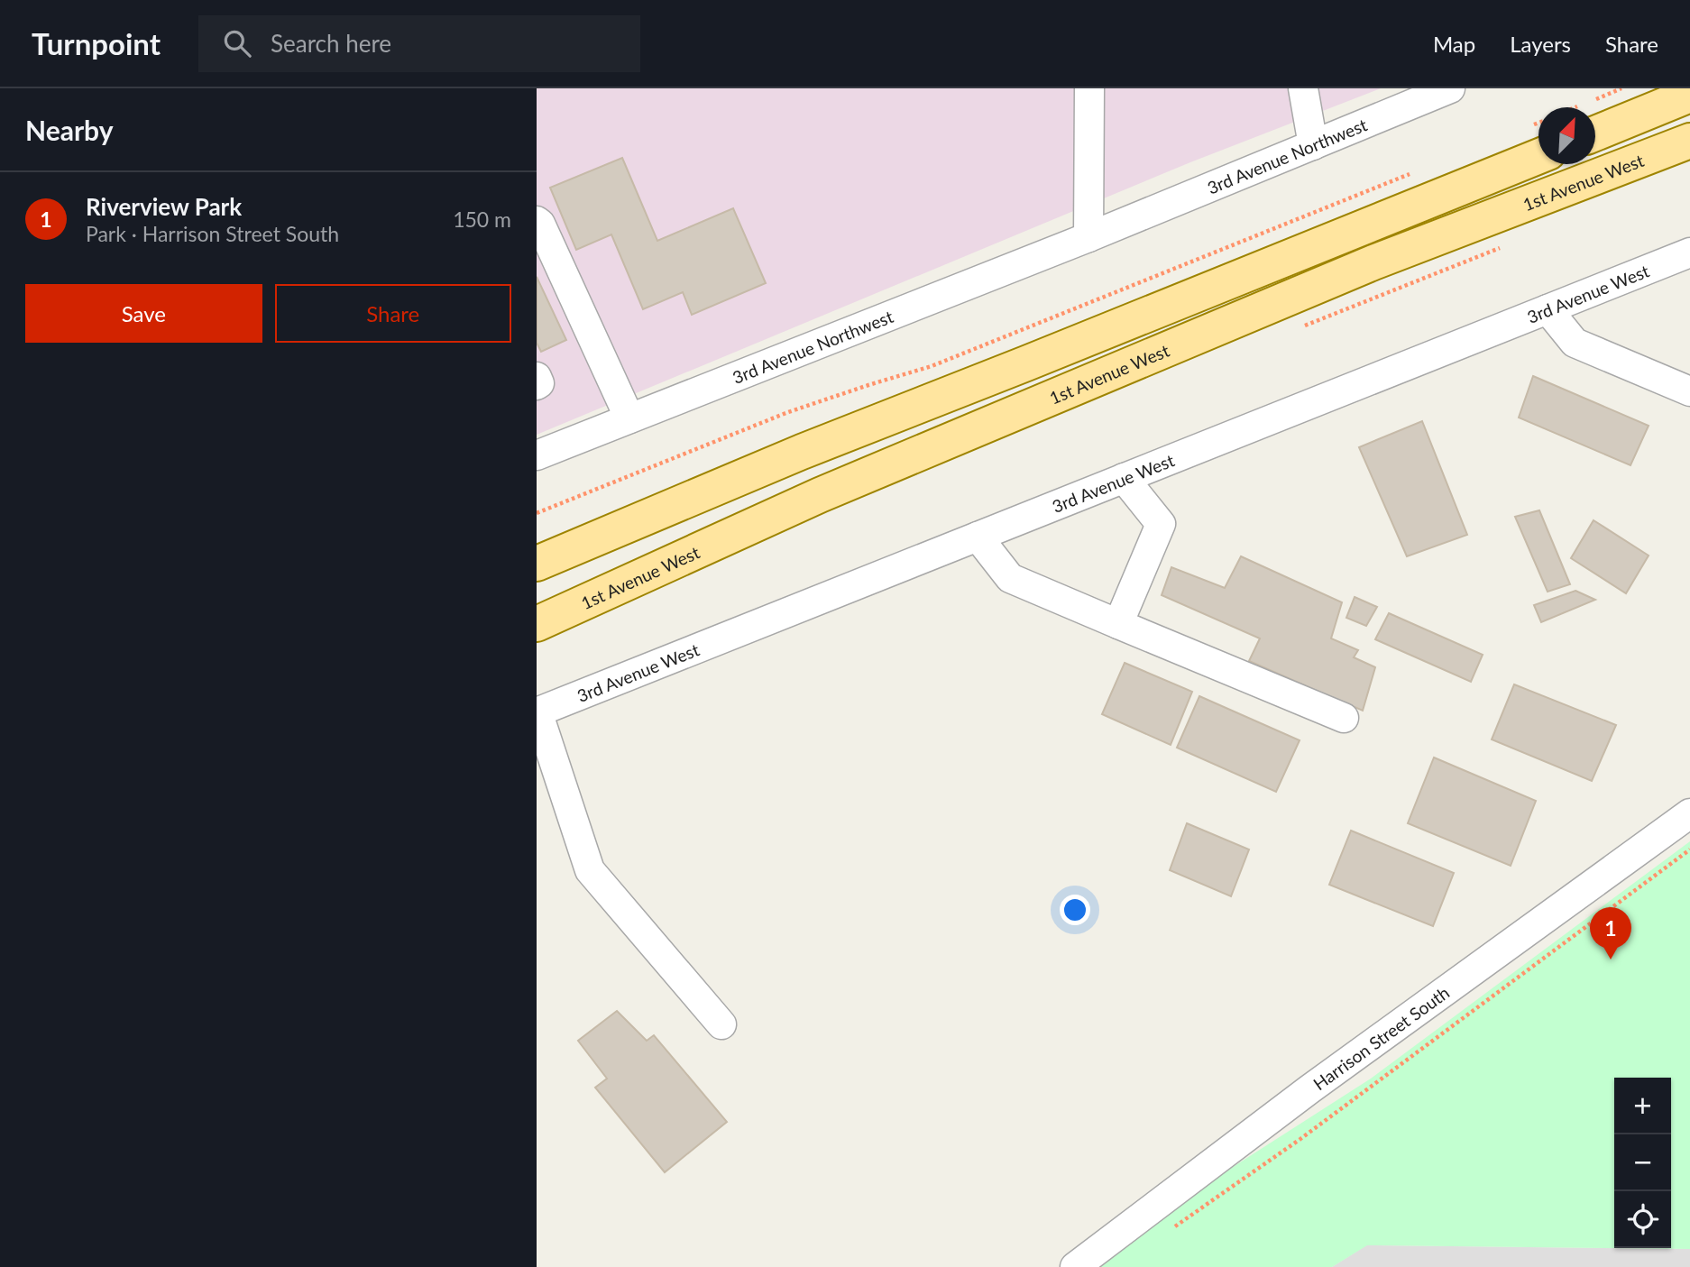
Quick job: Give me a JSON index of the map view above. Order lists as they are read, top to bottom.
{
  "streets": {
    "main road": ["1st Avenue West"],
    "street": ["3rd Avenue Northwest", "3rd Avenue West", "Harrison Street South"]
  },
  "north": "top right",
  "page": {
    "header": "Turnpoint",
    "search": "Search here",
    "nav": ["Map", "Layers", "Share"],
    "heading": "Nearby",
    "list": [
      {
        "mark": "1",
        "name": "Riverview Park",
        "note": "Park · Harrison Street South",
        "value": "150 m"
      }
    ],
    "buttons": ["Save", "Share"],
    "pins": "1",
    "map_buttons": ["+", "−"]
  }
}
